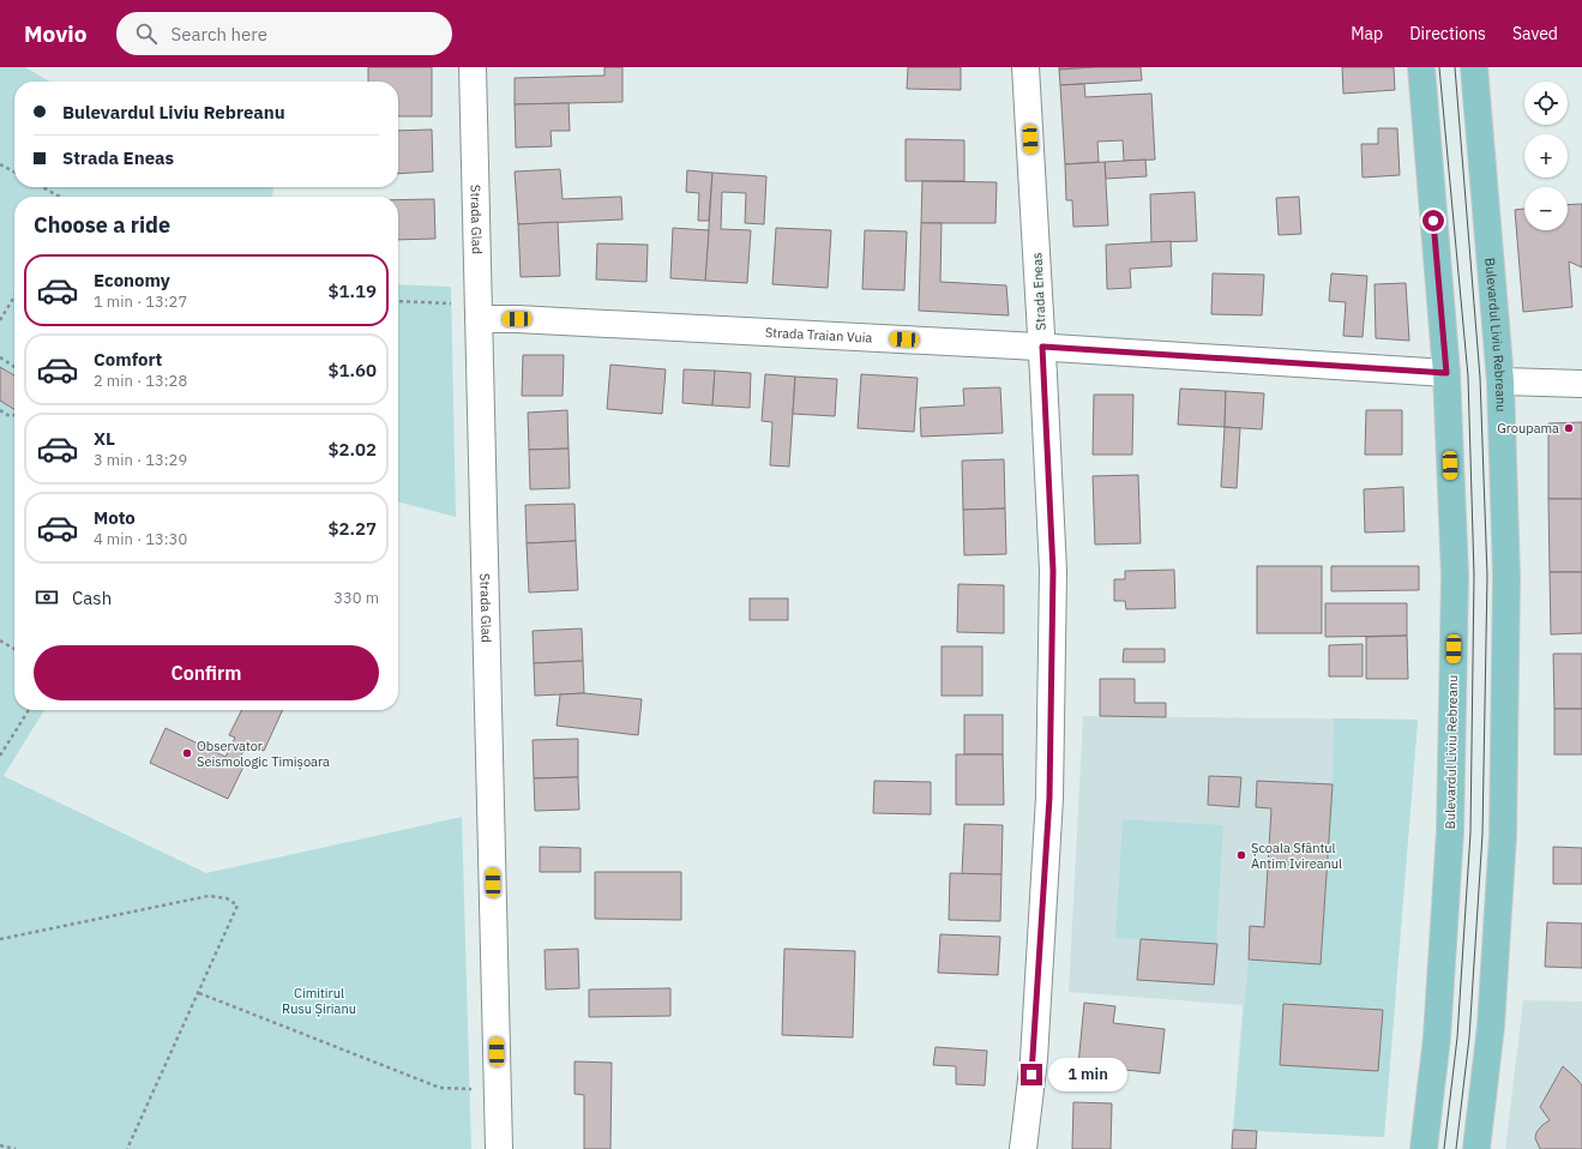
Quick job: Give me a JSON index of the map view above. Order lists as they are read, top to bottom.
{
  "streets": {
    "main road": ["Bulevardul Liviu Rebreanu"],
    "street": ["Strada Glad", "Strada Eneas", "Strada Traian Vuia"]
  },
  "crossings": [
    ["Strada Glad", "Strada Traian Vuia"],
    ["Strada Eneas", "Strada Traian Vuia"],
    ["Strada Traian Vuia", "Bulevardul Liviu Rebreanu"]
  ],
  "parks": ["Cimitirul Rusu Șirianu"],
  "places": ["Groupama", "Observator Seismologic Timișoara", "Școala Sfântul Antim Ivireanul"],
  "page": {
    "header": "Movio",
    "search": "Search here",
    "nav": ["Map", "Directions", "Saved"],
    "map_buttons": ["+", "−"],
    "banner": ["Bulevardul Liviu Rebreanu", "Strada Eneas"],
    "heading": "Choose a ride",
    "list": [
      {
        "name": "Economy",
        "note": "1 min · 13:27",
        "value": "$1.19"
      },
      {
        "name": "Comfort",
        "note": "2 min · 13:28",
        "value": "$1.60"
      },
      {
        "name": "XL",
        "note": "3 min · 13:29",
        "value": "$2.02"
      },
      {
        "name": "Moto",
        "note": "4 min · 13:30",
        "value": "$2.27"
      }
    ],
    "pay": ["Cash", "330 m"],
    "buttons": "Confirm",
    "bubble": "1 min"
  }
}
